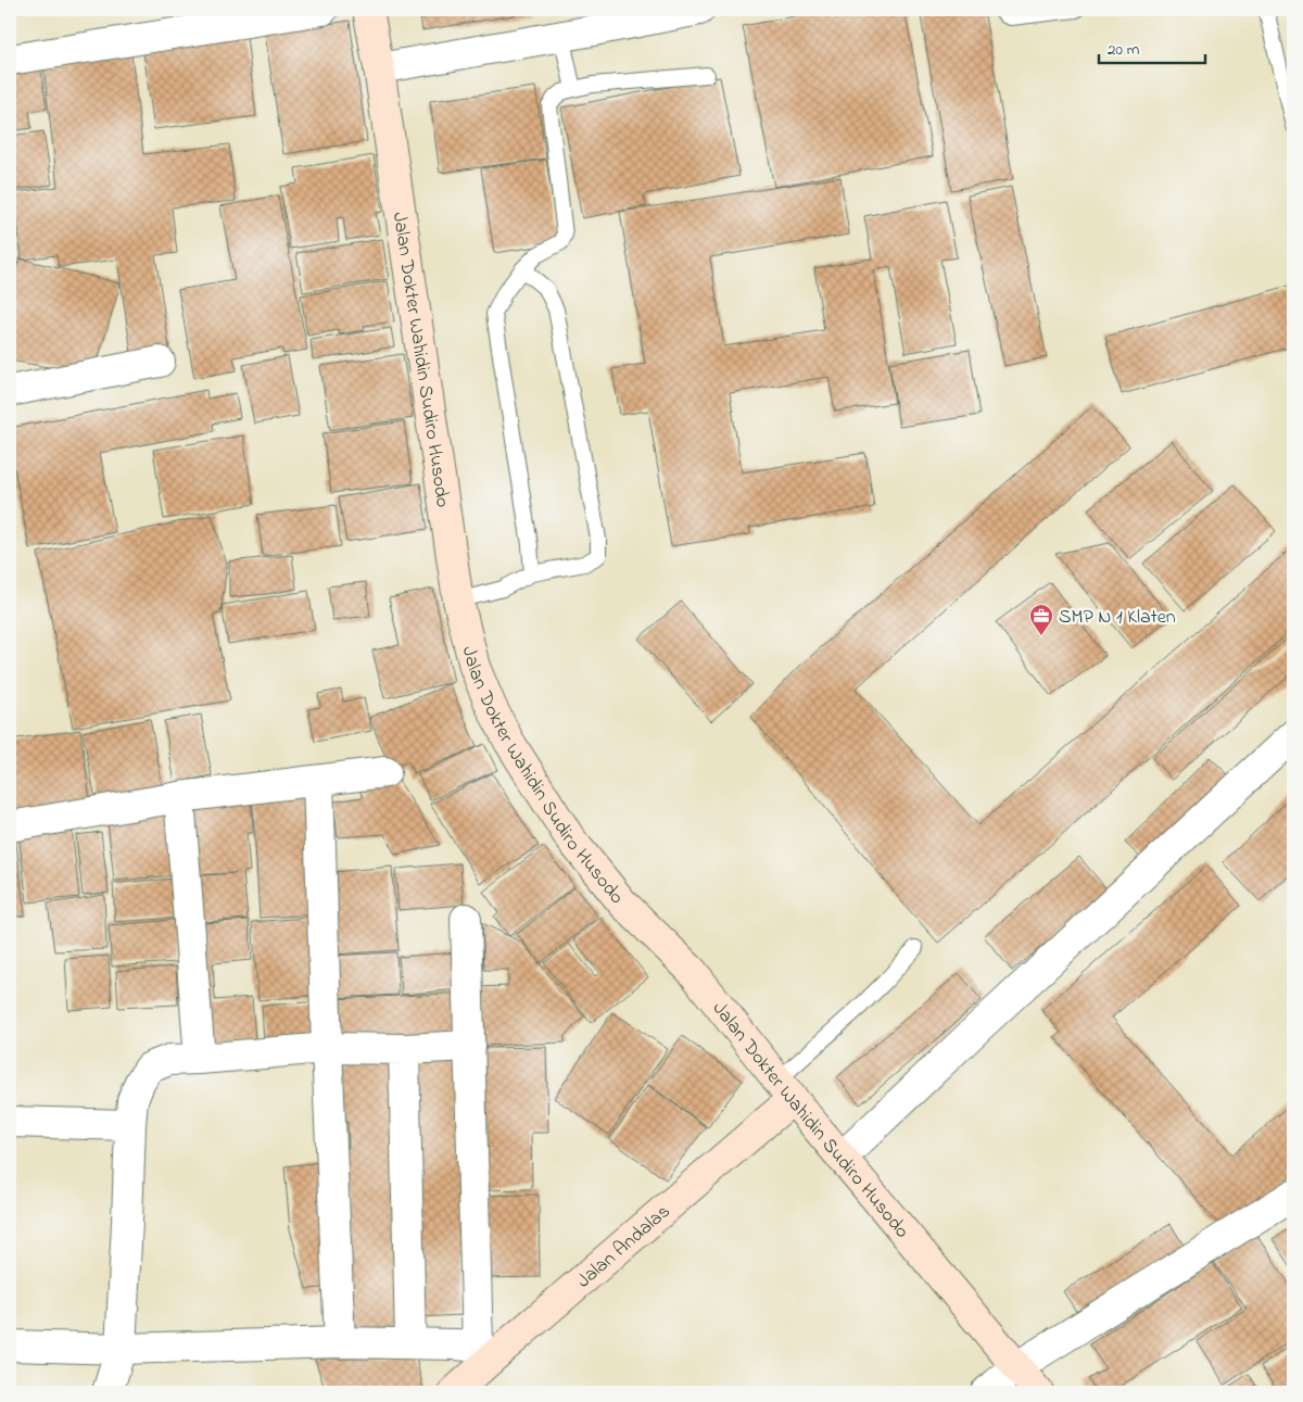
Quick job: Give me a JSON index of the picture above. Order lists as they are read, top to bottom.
{
  "streets": {
    "main road": ["Jalan Dokter Wahidin Sudiro Husodo", "Jalan Andalas"]
  },
  "crossings": [
    ["Jalan Dokter Wahidin Sudiro Husodo", "Jalan Andalas"]
  ],
  "places": {
    "office": ["SMP N 1 Klaten"]
  },
  "scale_bar": "20 m"
}
